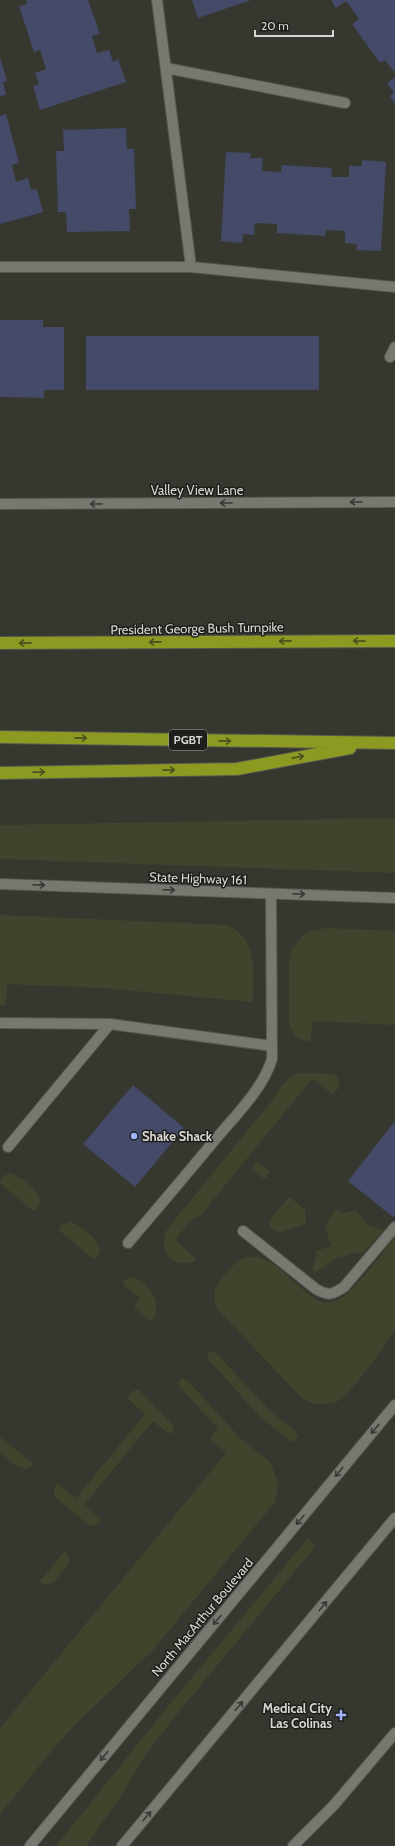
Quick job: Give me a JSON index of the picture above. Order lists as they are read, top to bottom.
{
  "streets": {
    "highway": ["President George Bush Turnpike", "PGBT"],
    "main road": ["Valley View Lane", "State Highway 161", "North MacArthur Boulevard"]
  },
  "one_way": ["Valley View Lane", "State Highway 161"],
  "places": {
    "other": ["Shake Shack"],
    "health": ["Medical City Las Colinas"]
  },
  "scale_bar": "20 m"
}
